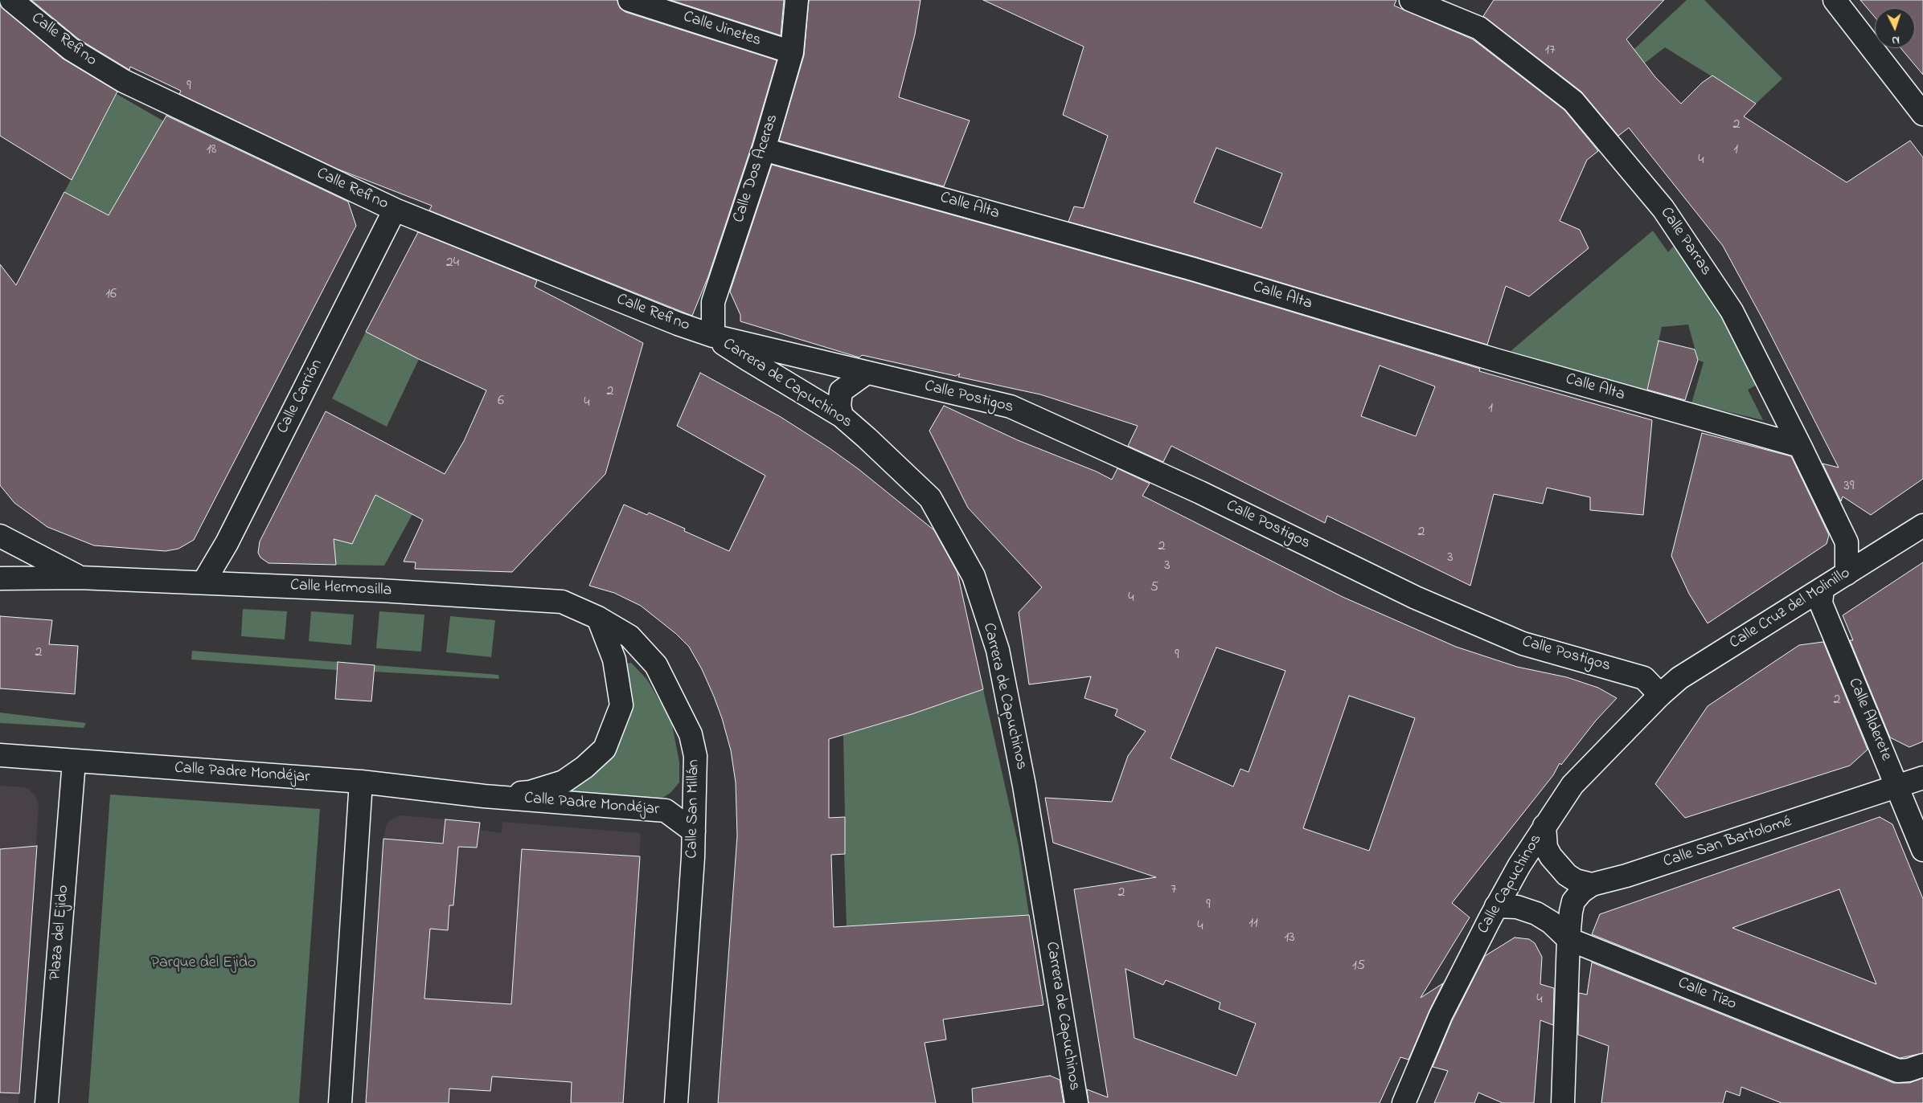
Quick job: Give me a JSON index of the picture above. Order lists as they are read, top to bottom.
{
  "streets": {
    "street": [
      "Calle Jinetes",
      "Calle Refino",
      "Calle Dos Aceras",
      "Calle Alta",
      "Calle Parras",
      "Carrera de Capuchinos",
      "Calle Carrión",
      "Calle Postigos",
      "Calle Hermosilla",
      "Calle Cruz del Molinillo",
      "Calle Alderete",
      "Calle Padre Mondéjar",
      "Calle San Millán",
      "Calle San Bartolomé",
      "Calle Capuchinos",
      "Plaza del Ejido",
      "Calle Tizo"
    ]
  },
  "crossings": [
    ["Calle Jinetes", "Calle Dos Aceras"],
    ["Calle Refino", "Calle Dos Aceras"],
    ["Calle Refino", "Carrera de Capuchinos"],
    ["Calle Refino", "Calle Carrión"],
    ["Calle Refino", "Calle Postigos"],
    ["Calle Dos Aceras", "Calle Alta"],
    ["Calle Dos Aceras", "Carrera de Capuchinos"],
    ["Calle Dos Aceras", "Calle Postigos"],
    ["Calle Alta", "Calle Parras"],
    ["Calle Parras", "Calle Cruz del Molinillo"],
    ["Carrera de Capuchinos", "Calle Postigos"],
    ["Calle Carrión", "Calle Hermosilla"],
    ["Calle Postigos", "Calle Cruz del Molinillo"],
    ["Calle Postigos", "Calle Capuchinos"],
    ["Calle Hermosilla", "Calle Padre Mondéjar"],
    ["Calle Hermosilla", "Calle San Millán"],
    ["Calle Cruz del Molinillo", "Calle Alderete"],
    ["Calle Cruz del Molinillo", "Calle Capuchinos"],
    ["Calle Alderete", "Calle San Bartolomé"],
    ["Calle Padre Mondéjar", "Calle San Millán"],
    ["Calle Padre Mondéjar", "Plaza del Ejido"],
    ["Calle San Bartolomé", "Calle Tizo"],
    ["Calle Capuchinos", "Calle Tizo"]
  ],
  "parks": ["Parque del Ejido"],
  "house_numbers": [
    "17",
    "9",
    "2",
    "18",
    "1",
    "4",
    "24",
    "16",
    "2",
    "6",
    "4",
    "1",
    "39",
    "2",
    "2",
    "3",
    "3",
    "5",
    "4",
    "2",
    "9",
    "2",
    "7",
    "2",
    "9",
    "11",
    "4",
    "13",
    "15",
    "4"
  ],
  "north": "bottom"
}
